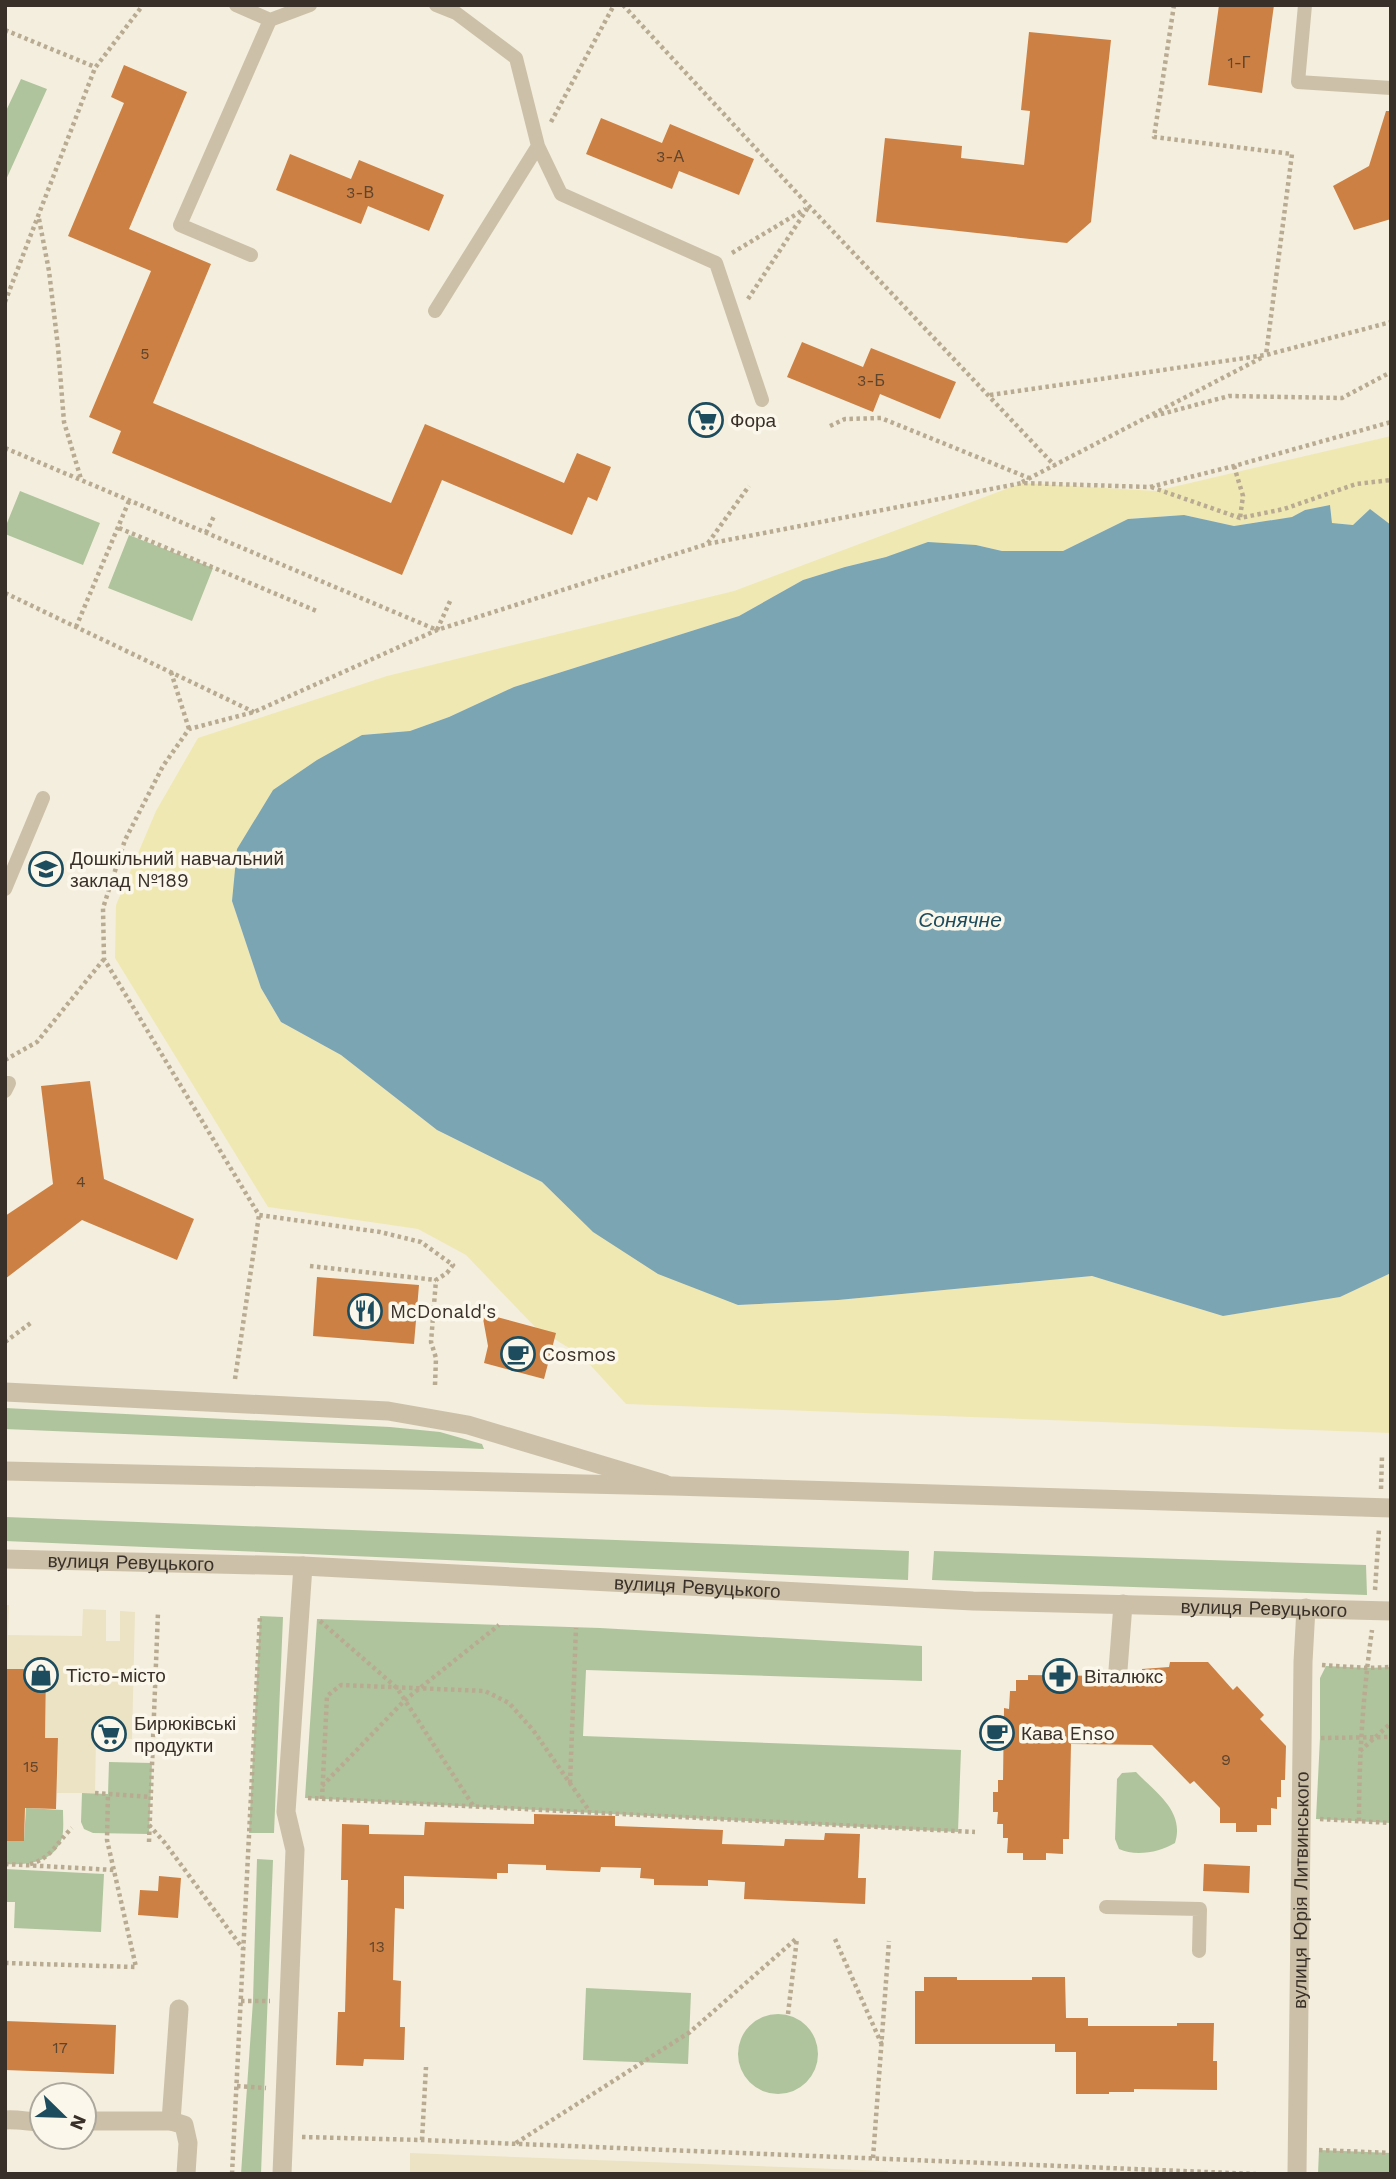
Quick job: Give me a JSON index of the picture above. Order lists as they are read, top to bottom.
{
  "streets": {
    "street": ["вулиця Ревуцького", "вулиця Юрія Литвинського"]
  },
  "crossings": [
    ["вулиця Ревуцького", "вулиця Юрія Литвинського"]
  ],
  "water": ["Сонячне"],
  "places": {
    "supermarket": ["Фора", "Бирюківські продукти"],
    "school or university": ["Дошкільний навчальний заклад №189"],
    "restaurant": ["McDonald's"],
    "cafe": ["Cosmos", "Кава Enso"],
    "shop": ["Тісто-місто"],
    "pharmacy": ["Віталюкс"]
  },
  "house_numbers": [
    "1-Г",
    "3-А",
    "3-В",
    "5",
    "3-Б",
    "4",
    "9",
    "15",
    "13",
    "17"
  ],
  "north": "bottom right"
}
